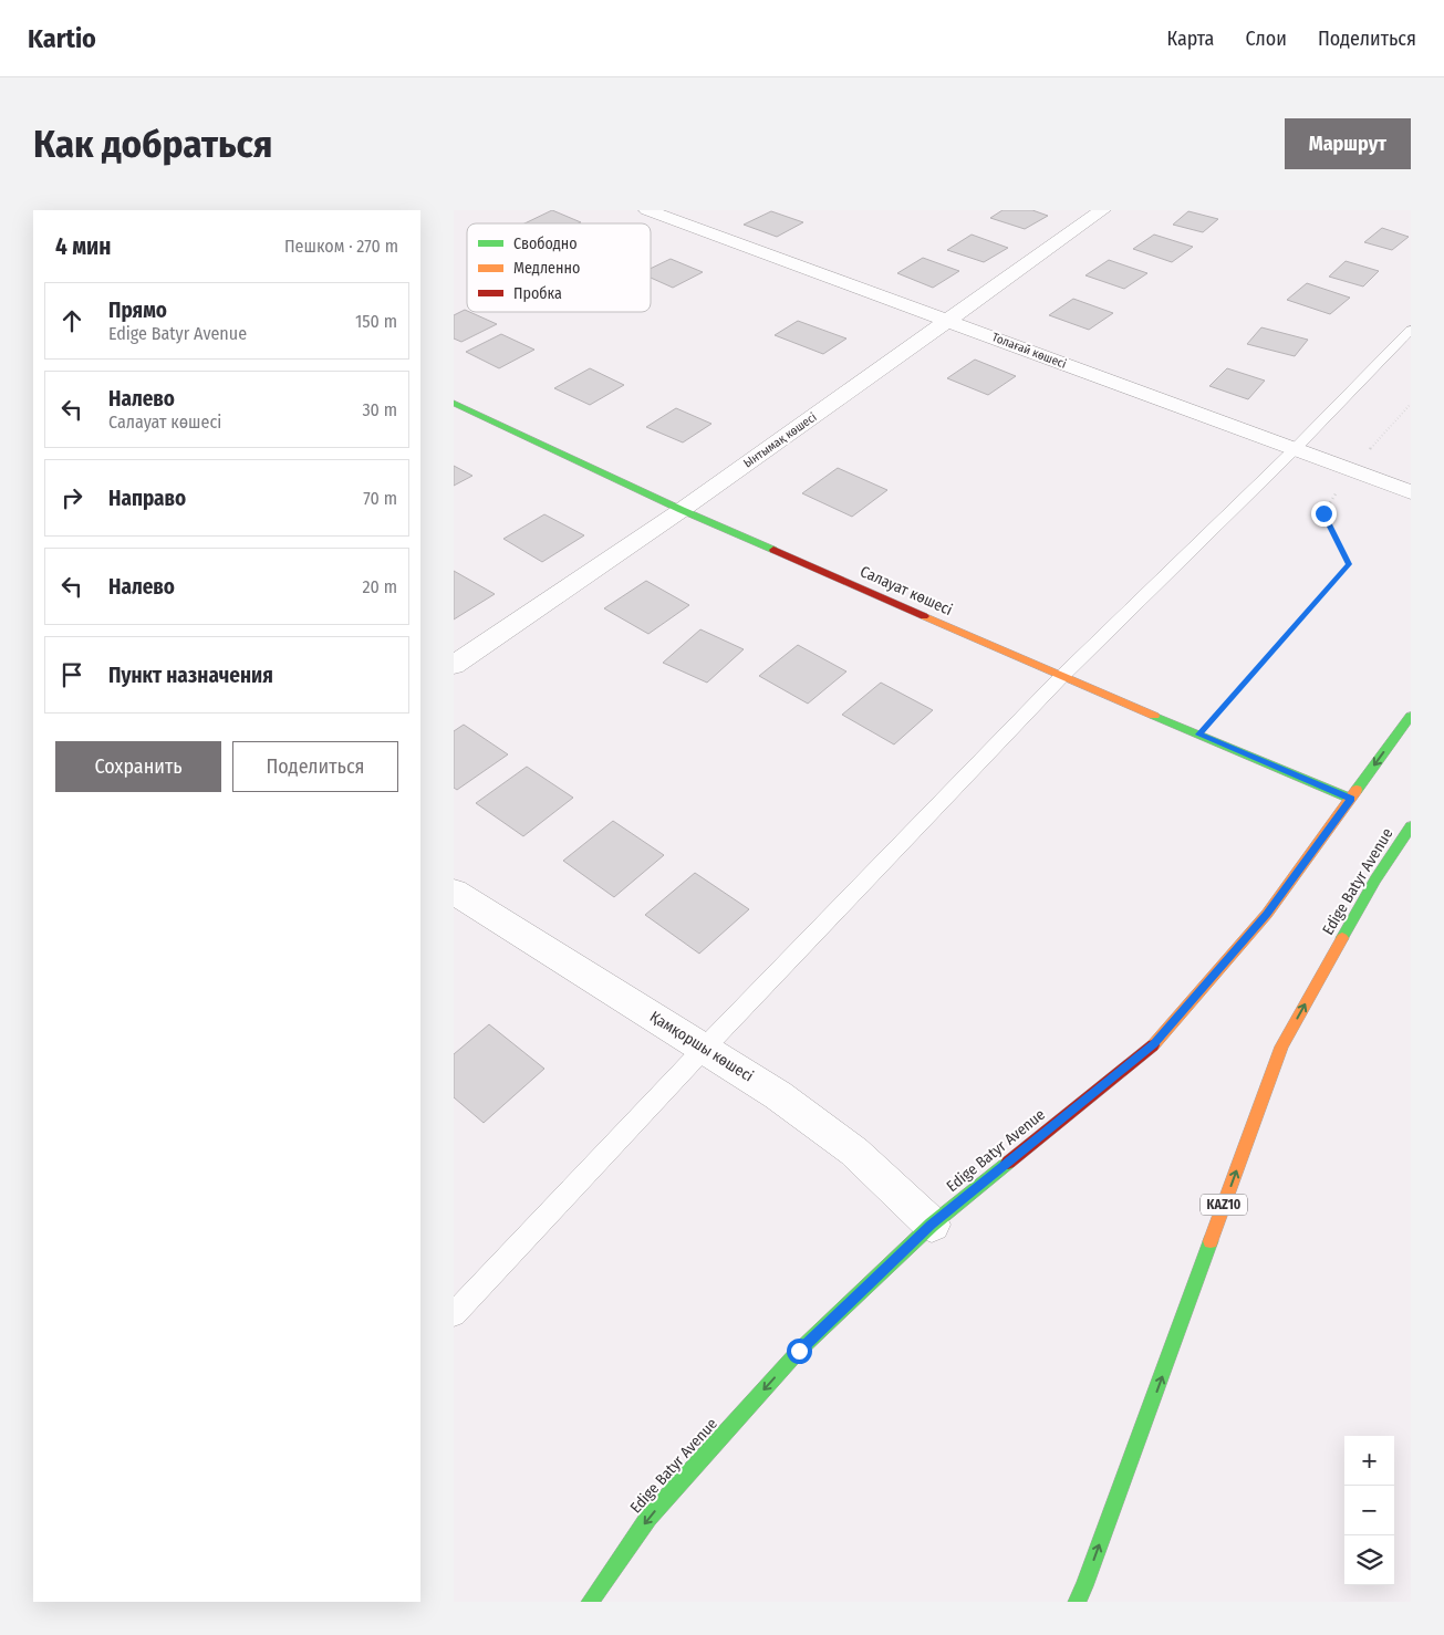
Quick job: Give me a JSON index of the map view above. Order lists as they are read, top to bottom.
{
  "streets": {
    "main road": ["Салауат көшесі", "Edige Batyr Avenue", "KAZ10"],
    "street": ["Толағай көшесі", "Ынтымақ көшесі", "Қамқоршы көшесі"]
  },
  "crossings": [
    ["Толағай көшесі", "Ынтымақ көшесі"],
    ["Ынтымақ көшесі", "Салауат көшесі"],
    ["Салауат көшесі", "Edige Batyr Avenue"],
    ["Edige Batyr Avenue", "Қамқоршы көшесі"]
  ],
  "legend": ["Свободно", "Медленно", "Пробка"],
  "page": {
    "header": "Kartio",
    "nav": ["Карта", "Слои", "Поделиться"],
    "buttons": [
      "Маршрут",
      ["Сохранить", "Поделиться"]
    ],
    "title": "Как добраться",
    "heading": ["4 мин", "Пешком · 270 m"],
    "list": [
      ["Прямо", "Edige Batyr Avenue", "150 m"],
      ["Налево", "Салауат көшесі", "30 m"],
      ["Направо", "70 m"],
      ["Налево", "20 m"],
      "Пункт назначения"
    ],
    "map_buttons": ["+", "−"]
  }
}
